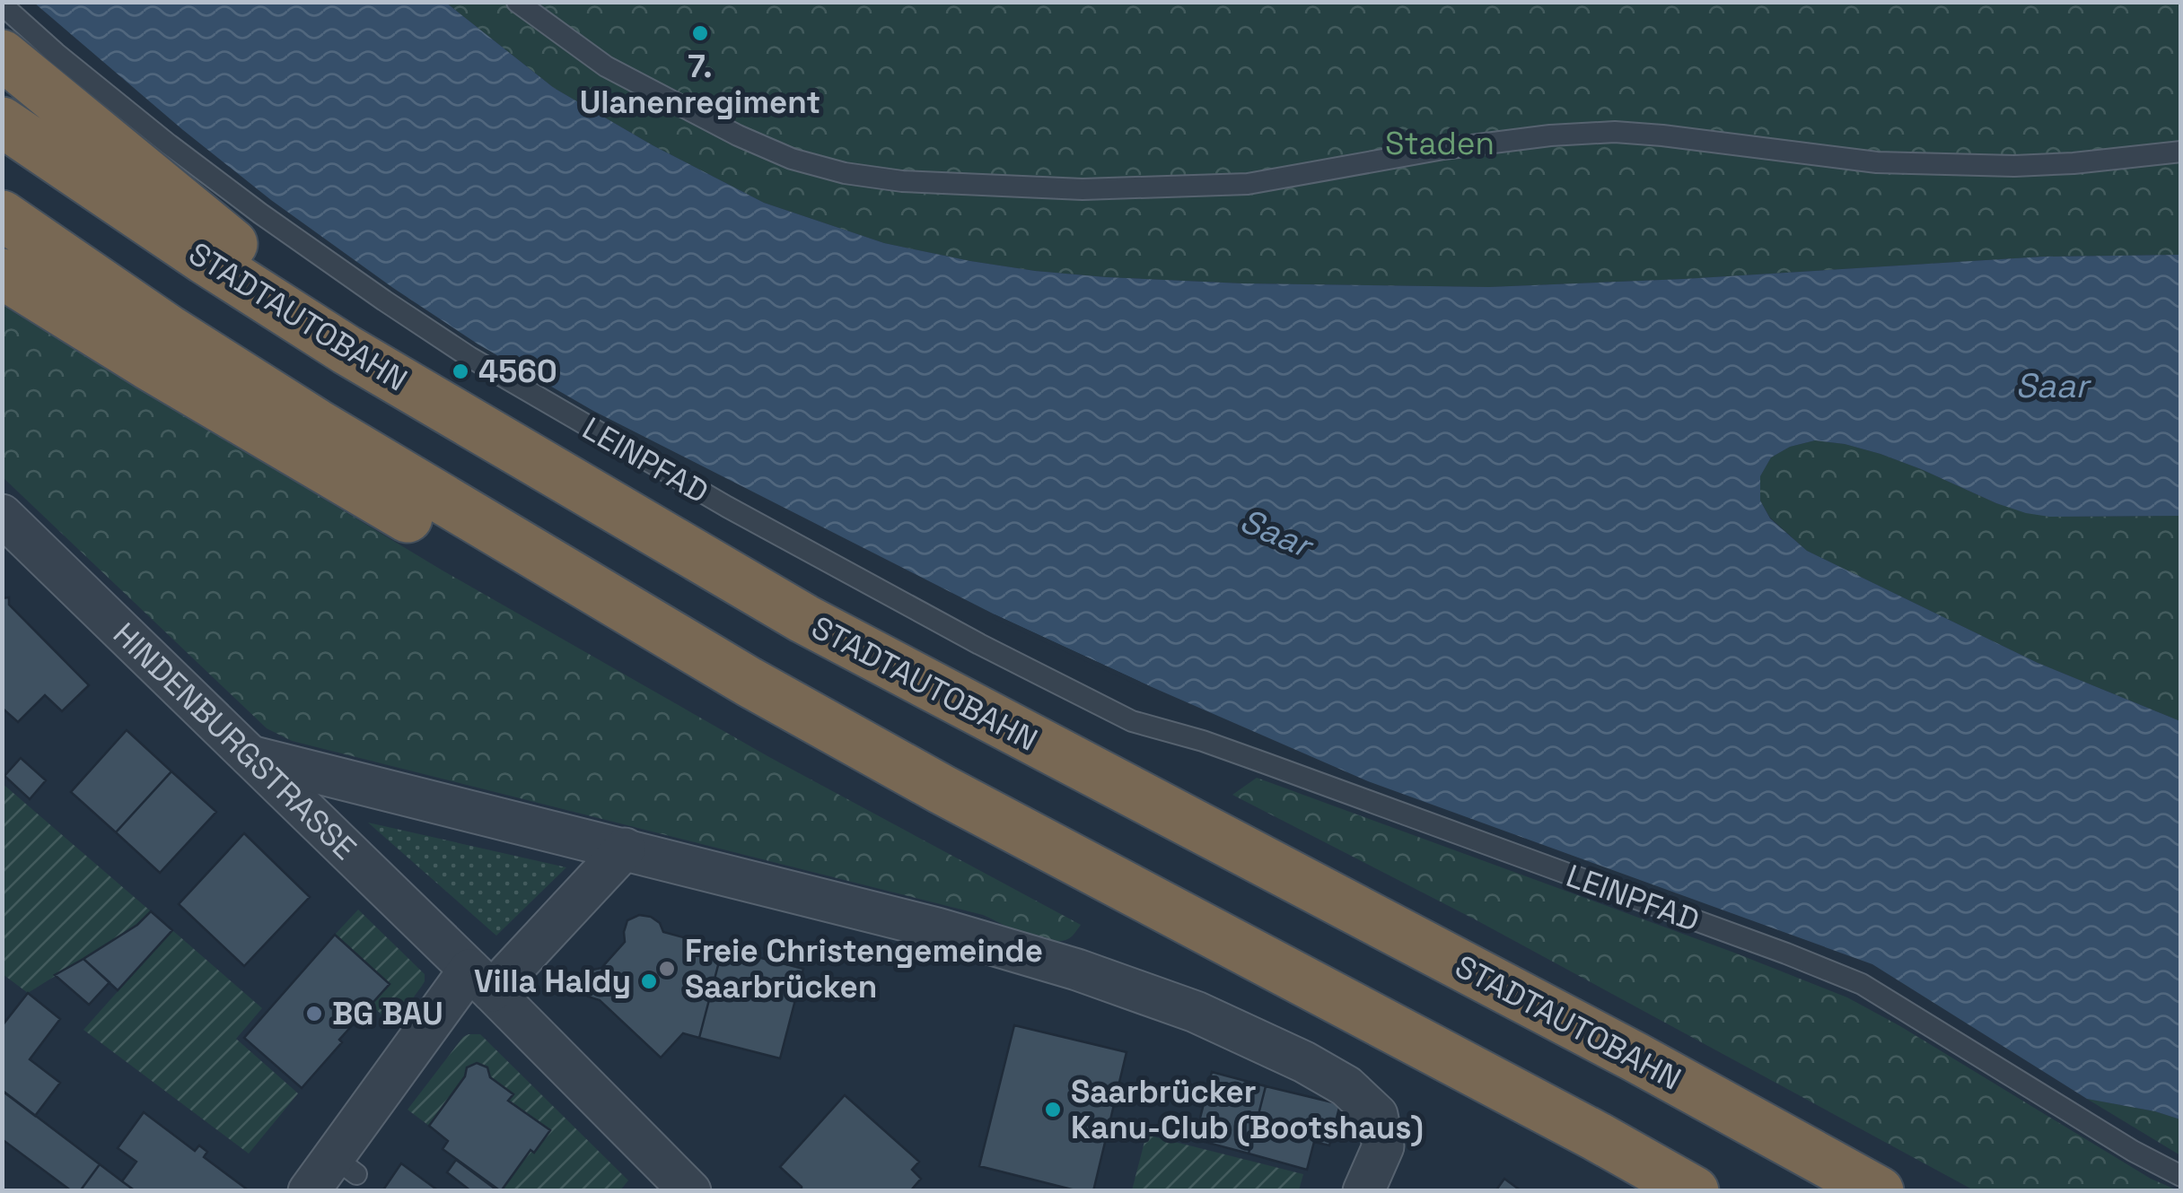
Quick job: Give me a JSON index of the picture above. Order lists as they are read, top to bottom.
{
  "streets": {
    "highway": ["STADTAUTOBAHN"],
    "street": ["HINDENBURGSTRASSE"],
    "lane": ["LEINPFAD"]
  },
  "water": ["Saar"],
  "parks": ["Staden"],
  "places": [
    "7. Ulanenregiment",
    "4560",
    "Freie Christengemeinde Saarbrücken",
    "Villa Haldy",
    "BG BAU",
    "Saarbrücker Kanu-Club (Bootshaus)"
  ]
}
